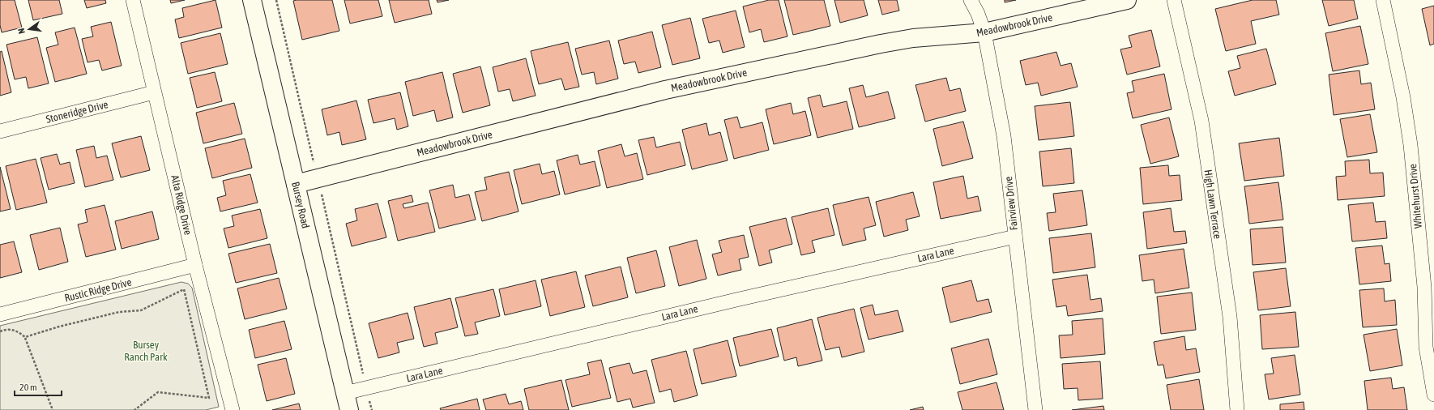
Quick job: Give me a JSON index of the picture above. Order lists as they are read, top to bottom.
{
  "streets": {
    "street": [
      "Meadowbrook Drive",
      "Stoneridge Drive",
      "Whitehurst Drive",
      "Fairview Drive",
      "High Lawn Terrace",
      "Alta Ridge Drive",
      "Bursey Road",
      "Lara Lane",
      "Rustic Ridge Drive"
    ]
  },
  "crossings": [
    ["Meadowbrook Drive", "Fairview Drive"],
    ["Meadowbrook Drive", "Bursey Road"],
    ["Stoneridge Drive", "Alta Ridge Drive"],
    ["Fairview Drive", "Lara Lane"],
    ["Alta Ridge Drive", "Rustic Ridge Drive"],
    ["Bursey Road", "Lara Lane"]
  ],
  "parks": ["Bursey Ranch Park"],
  "scale_bar": "20 m",
  "north": "left"
}
